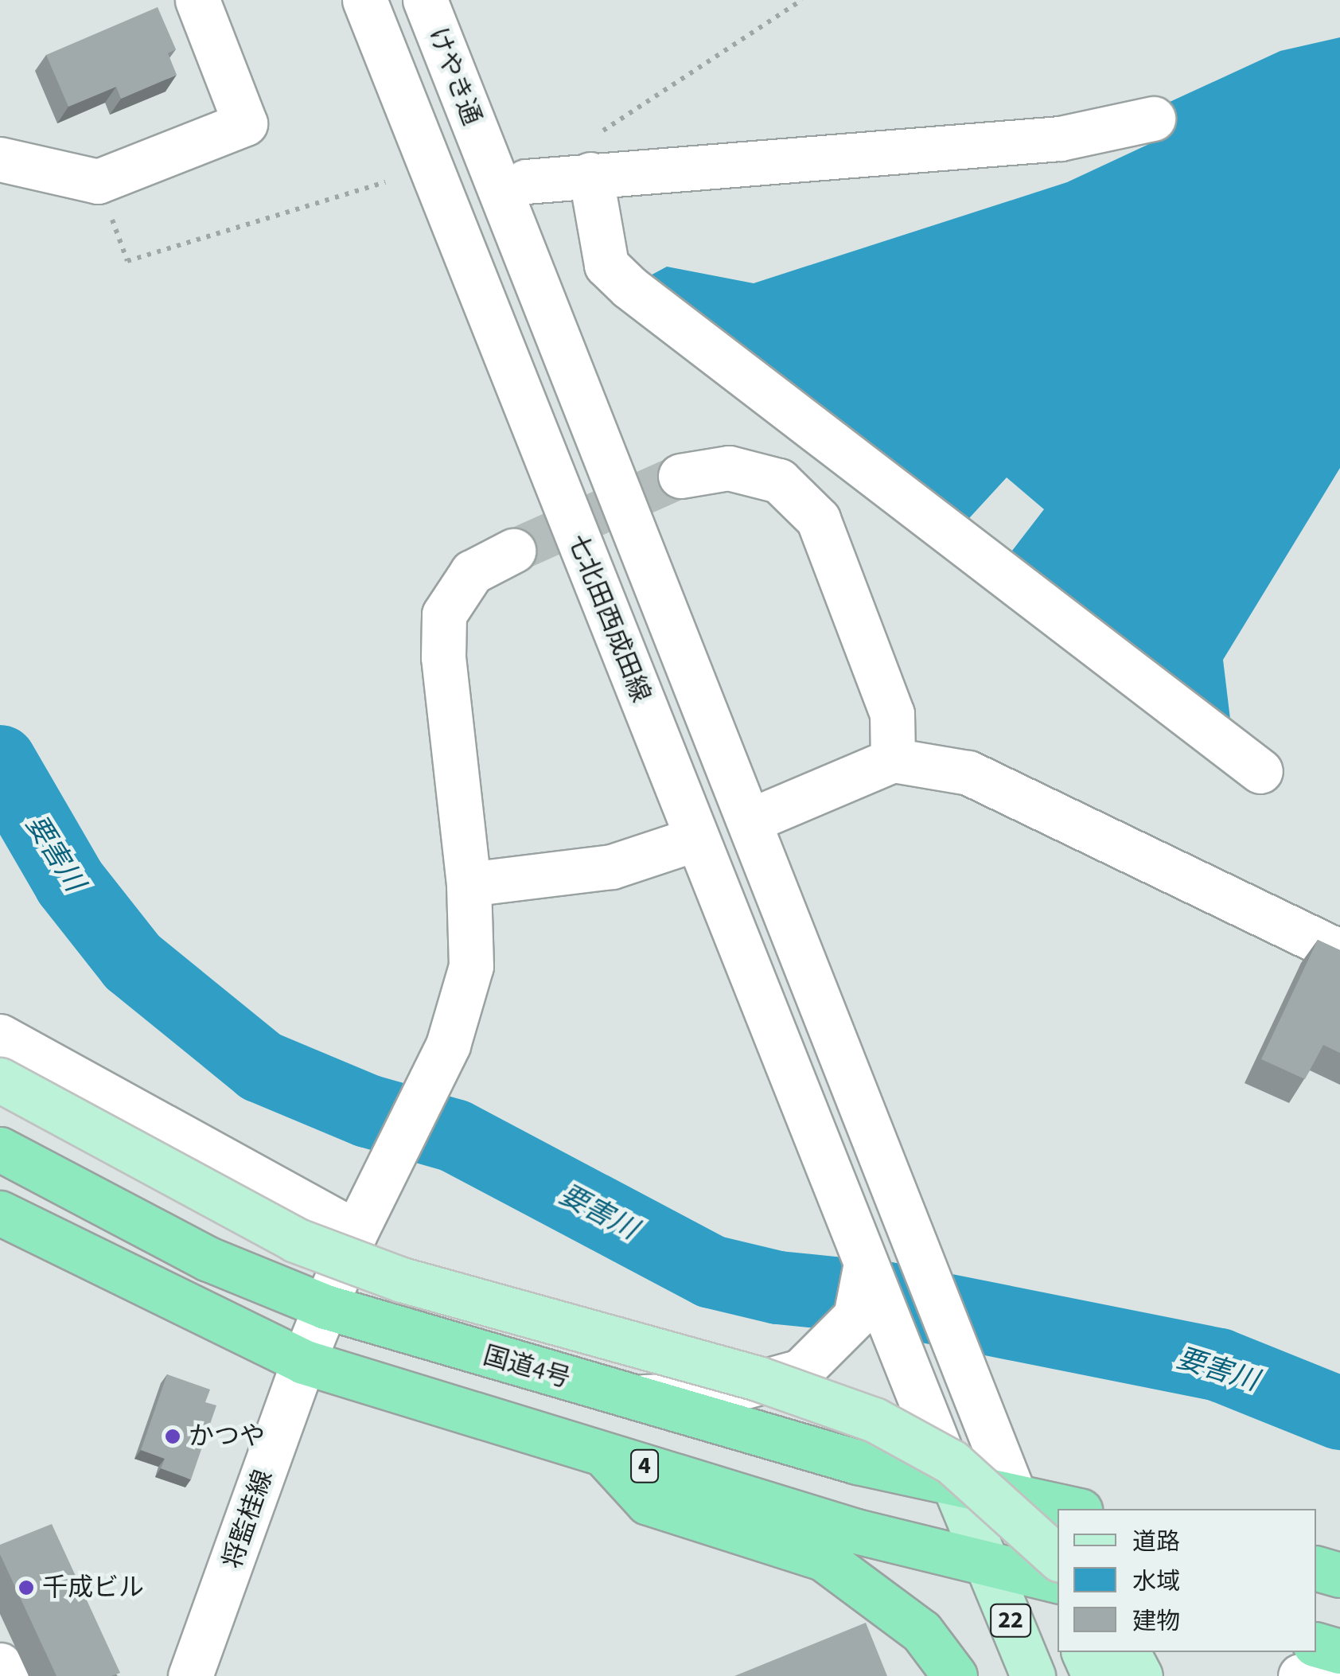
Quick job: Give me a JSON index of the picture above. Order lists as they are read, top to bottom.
{
  "streets": {
    "highway": ["国道4号", "4"],
    "main road": ["22"],
    "street": ["けやき通", "七北田西成田線", "将監桂線"]
  },
  "crossings": [
    ["けやき通", "国道4号"],
    ["けやき通", "22"],
    ["七北田西成田線", "国道4号"],
    ["七北田西成田線", "22"],
    ["国道4号", "将監桂線"],
    ["国道4号", "22"],
    ["4", "将監桂線"],
    ["4", "22"]
  ],
  "water": ["要害川"],
  "places": ["かつや", "千成ビル"],
  "legend": ["道路", "水域", "建物"]
}
